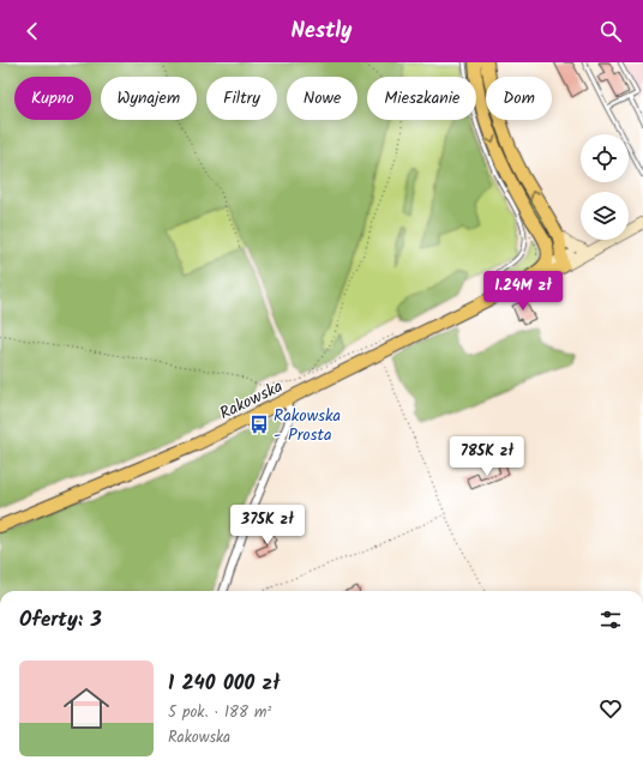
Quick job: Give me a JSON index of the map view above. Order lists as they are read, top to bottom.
{
  "streets": {
    "main road": ["Rakowska"]
  },
  "places": {
    "bus stop": ["Rakowska - Prosta"]
  },
  "page": {
    "header": "Nestly",
    "chip": [
      "Kupno",
      "Wynajem",
      "Filtry",
      "Nowe",
      "Mieszkanie",
      "Dom"
    ],
    "price": ["1.24M zł", "785K zł", "375K zł"],
    "heading": "Oferty: 3",
    "list": [
      {
        "name": "1 240 000 zł",
        "note": "5 pok. · 188 m² · Rakowska"
      }
    ]
  }
}
